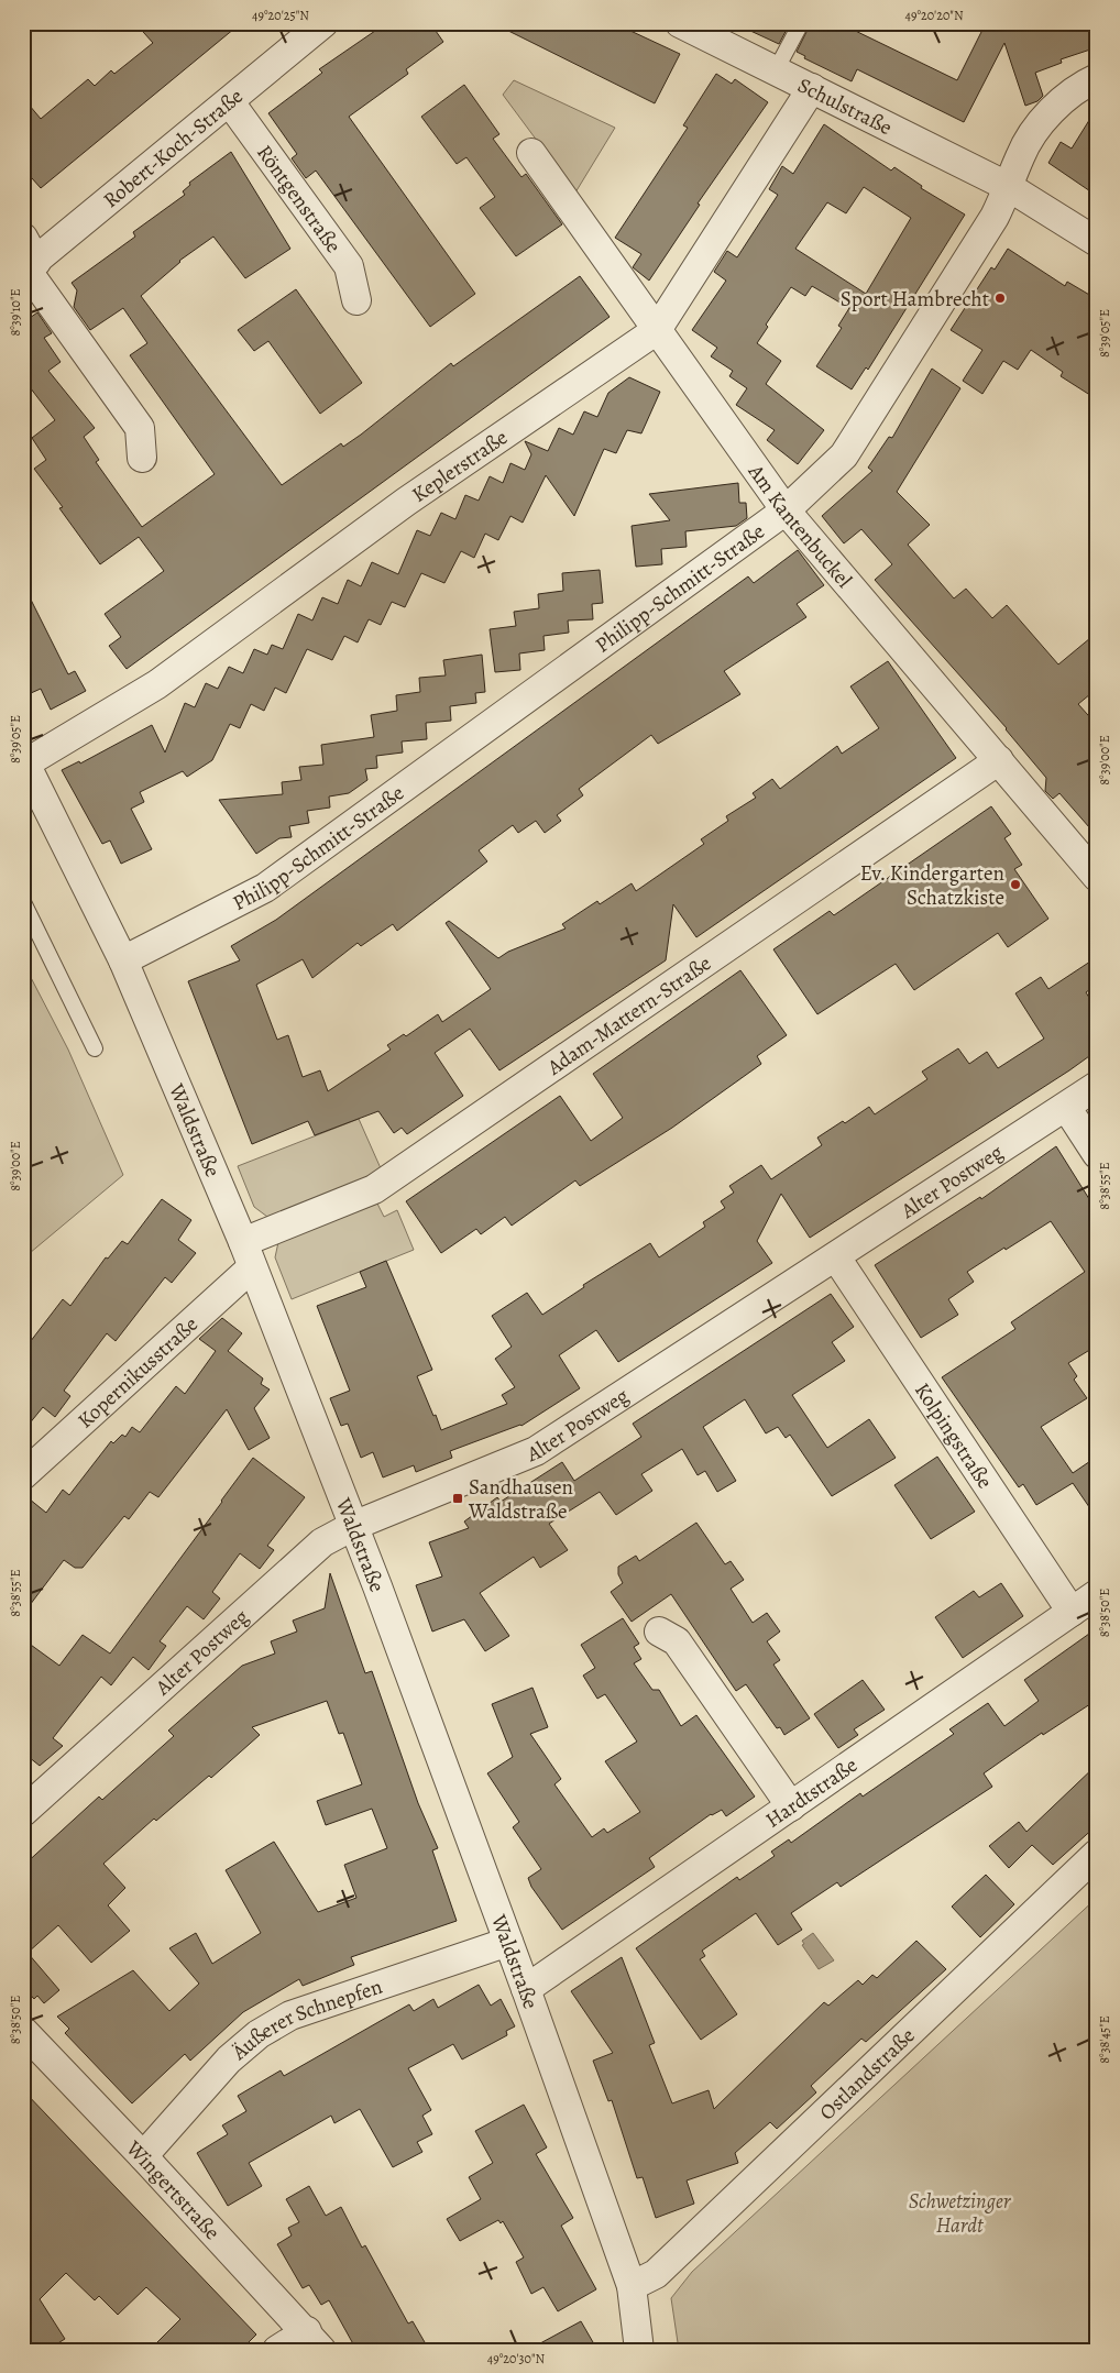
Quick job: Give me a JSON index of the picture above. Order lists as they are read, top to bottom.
{
  "streets": {
    "street": [
      "Schulstraße",
      "Robert-Koch-Straße",
      "Röntgenstraße",
      "Keplerstraße",
      "Am Kantenbuckel",
      "Philipp-Schmitt-Straße",
      "Adam-Mattern-Straße",
      "Waldstraße",
      "Alter Postweg",
      "Kopernikusstraße",
      "Kolpingstraße",
      "Hardtstraße",
      "Äußerer Schnepfen",
      "Ostlandstraße",
      "Wingertstraße"
    ]
  },
  "crossings": [
    ["Schulstraße", "Keplerstraße"],
    ["Schulstraße", "Philipp-Schmitt-Straße"],
    ["Robert-Koch-Straße", "Röntgenstraße"],
    ["Keplerstraße", "Am Kantenbuckel"],
    ["Keplerstraße", "Waldstraße"],
    ["Am Kantenbuckel", "Philipp-Schmitt-Straße"],
    ["Am Kantenbuckel", "Adam-Mattern-Straße"],
    ["Philipp-Schmitt-Straße", "Waldstraße"],
    ["Adam-Mattern-Straße", "Waldstraße"],
    ["Adam-Mattern-Straße", "Kopernikusstraße"],
    ["Waldstraße", "Alter Postweg"],
    ["Waldstraße", "Kopernikusstraße"],
    ["Waldstraße", "Hardtstraße"],
    ["Waldstraße", "Äußerer Schnepfen"],
    ["Waldstraße", "Ostlandstraße"],
    ["Alter Postweg", "Kolpingstraße"],
    ["Kolpingstraße", "Hardtstraße"],
    ["Äußerer Schnepfen", "Wingertstraße"]
  ],
  "parks": ["Schwetzinger Hardt"],
  "places": {
    "other": ["Sport Hambrecht", "Ev. Kindergarten Schatzkiste"],
    "transit": ["Sandhausen Waldstraße"]
  },
  "coordinates": [
    "49°20'25\"N",
    "49°20'20\"N",
    "8°39'10\"E",
    "8°39'05\"E",
    "8°39'00\"E",
    "8°38'55\"E",
    "8°38'50\"E",
    "8°38'45\"E",
    "49°20'30\"N"
  ]
}
